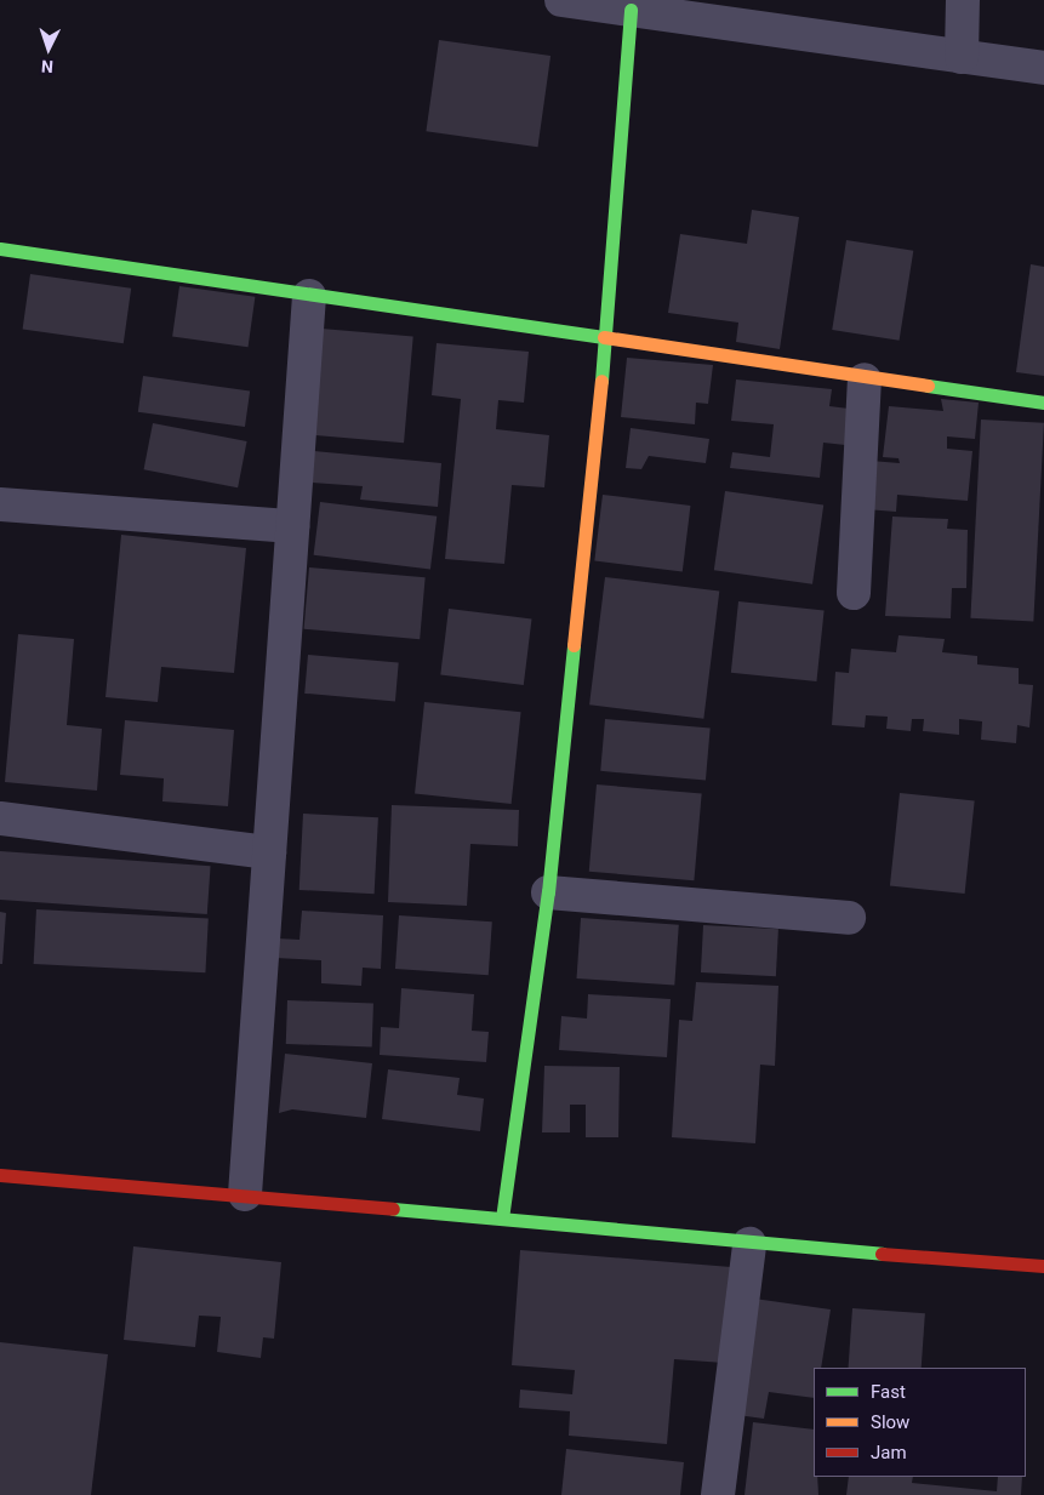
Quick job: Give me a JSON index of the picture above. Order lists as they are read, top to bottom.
{
  "legend": ["Fast", "Slow", "Jam"],
  "north": "bottom"
}
